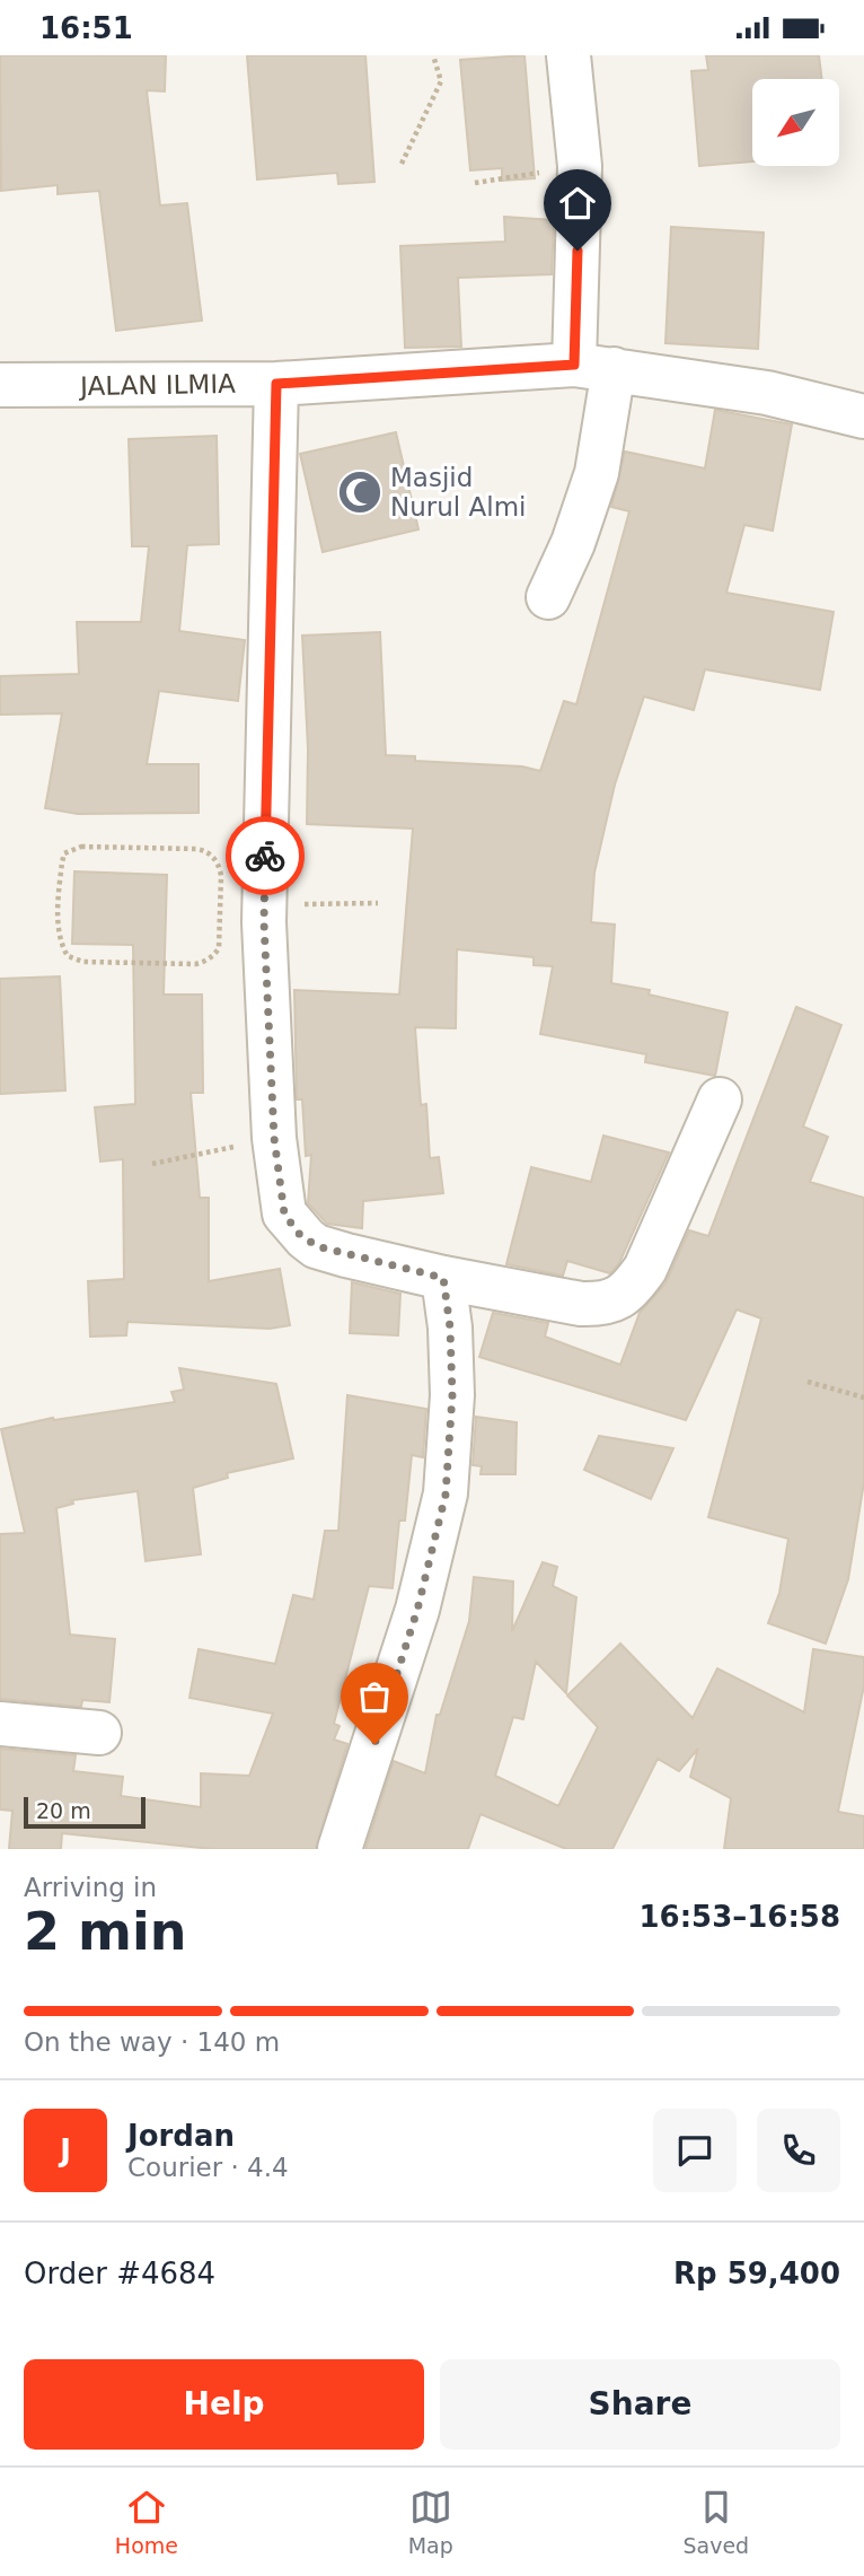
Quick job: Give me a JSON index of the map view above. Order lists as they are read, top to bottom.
{
  "streets": {
    "street": ["JALAN ILMIA"]
  },
  "places": {
    "mosque": ["Masjid Nurul Almi"]
  },
  "scale_bar": "20 m",
  "north": "bottom left",
  "page": {
    "status": "16:51",
    "scale": "20 m",
    "heading": ["2 min", "Arriving in", "16:53–16:58"],
    "panel": [
      "Jordan",
      "Courier · 4.4",
      "Order #4684",
      "Rp 59,400"
    ],
    "bar": "On the way · 140 m",
    "round": "J",
    "buttons": ["Help", "Share"],
    "tabs": ["Home", "Map", "Saved"]
  }
}
